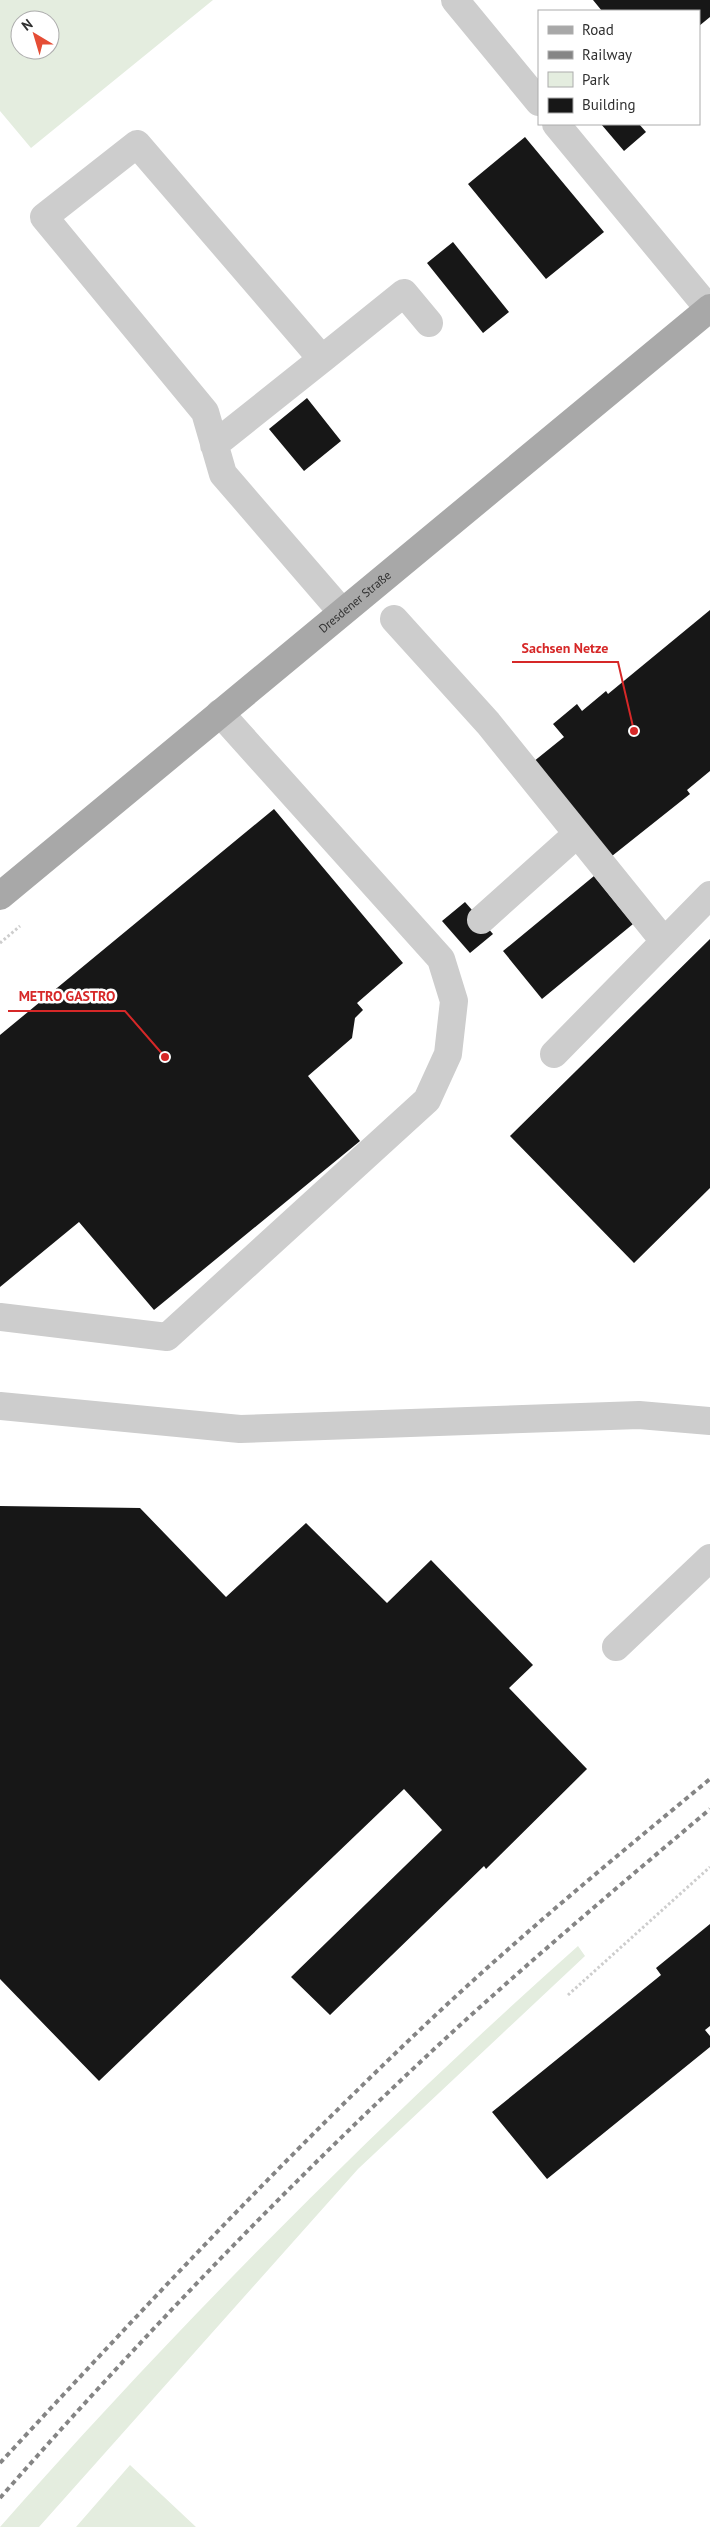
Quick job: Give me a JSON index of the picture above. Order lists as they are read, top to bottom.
{
  "streets": {
    "main road": ["Dresdener Straße"]
  },
  "places": ["Sachsen Netze", "METRO GASTRO"],
  "legend": [
    "Road",
    "Railway",
    "Park",
    "Building"
  ],
  "north": "top left"
}
